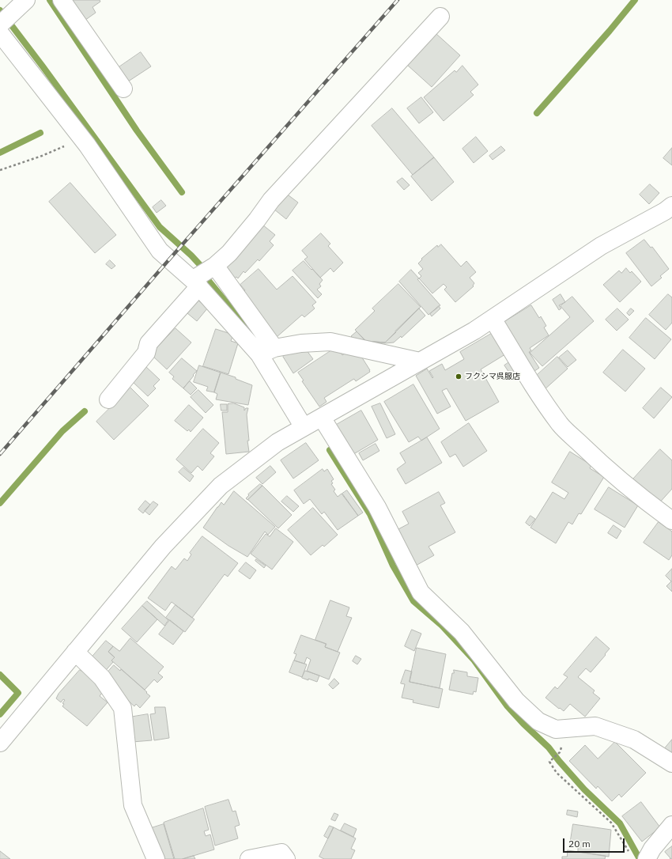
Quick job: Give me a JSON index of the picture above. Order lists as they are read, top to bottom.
{
  "places": ["フクシマ呉服店"],
  "scale_bar": "20 m"
}
